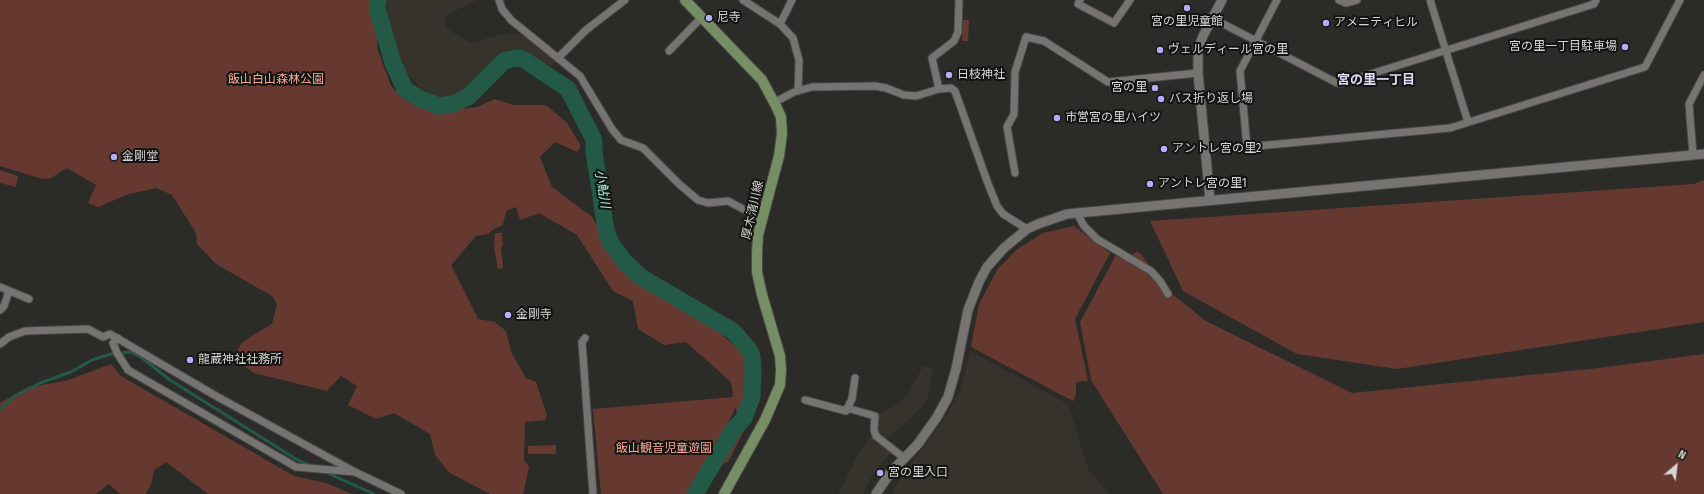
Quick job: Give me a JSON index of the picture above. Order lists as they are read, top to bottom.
{
  "streets": {
    "main road": ["厚木清川線"]
  },
  "districts": ["宮の里一丁目"],
  "water": ["小鮎川"],
  "parks": ["飯山白山森林公園", "飯山観音児童遊園"],
  "places": [
    "宮の里児童館",
    "尼寺",
    "アメニティヒル",
    "宮の里一丁目駐車場",
    "ヴェルディール宮の里",
    "日枝神社",
    "宮の里",
    "バス折り返し場",
    "市営宮の里ハイツ",
    "アントレ宮の里2",
    "金剛堂",
    "アントレ宮の里1",
    "金剛寺",
    "龍蔵神社社務所",
    "宮の里入口"
  ],
  "north": "top right"
}
